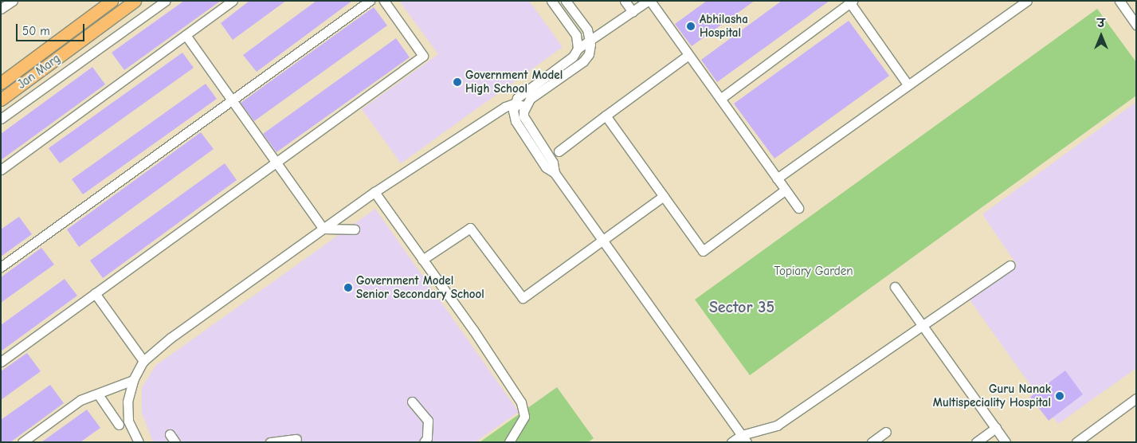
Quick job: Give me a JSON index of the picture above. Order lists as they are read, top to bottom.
{
  "streets": {
    "main road": ["Jan Marg"]
  },
  "districts": ["Sector 35"],
  "parks": ["Topiary Garden"],
  "places": [
    "Abhilasha Hospital",
    "Government Model High School",
    "Government Model Senior Secondary School",
    "Guru Nanak Multispeciality Hospital"
  ],
  "scale_bar": "50 m",
  "north": "top"
}
